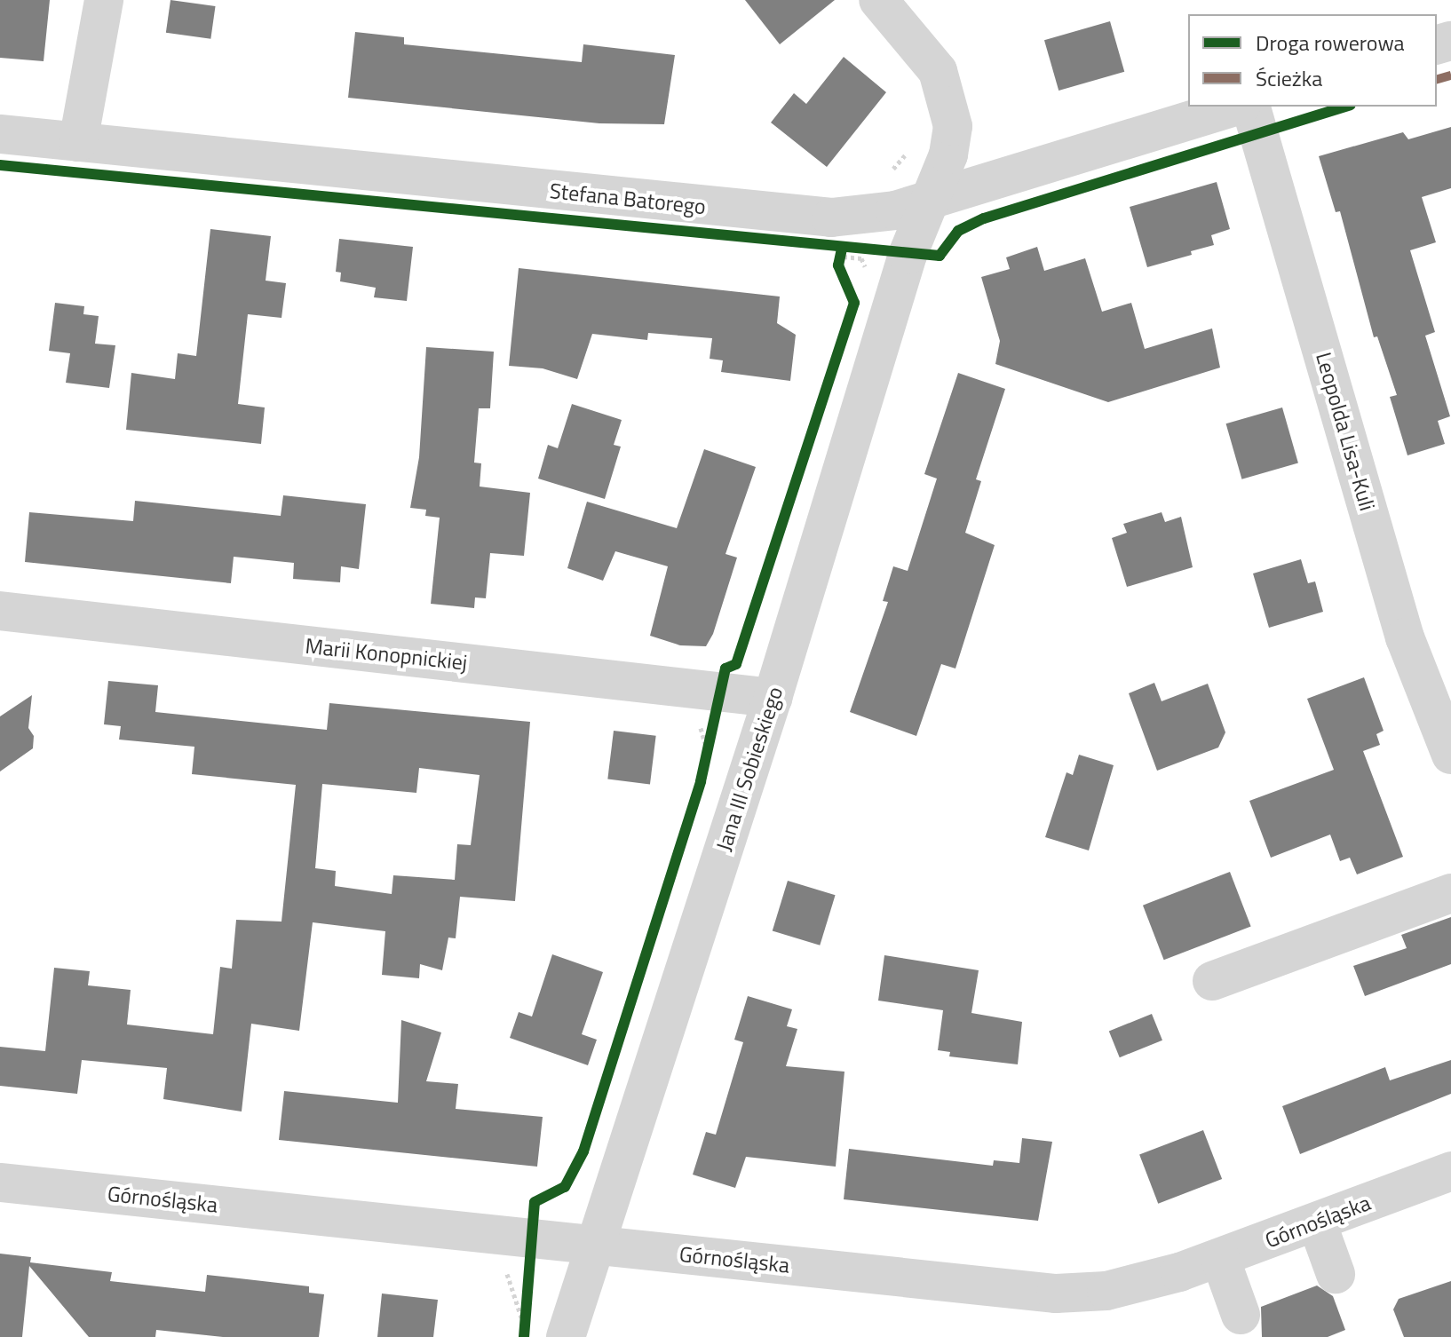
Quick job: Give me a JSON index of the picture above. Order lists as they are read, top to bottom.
{
  "streets": {
    "street": [
      "Stefana Batorego",
      "Leopolda Lisa-Kuli",
      "Marii Konopnickiej",
      "Jana III Sobieskiego",
      "Górnośląska"
    ]
  },
  "crossings": [
    ["Stefana Batorego", "Jana III Sobieskiego"],
    ["Marii Konopnickiej", "Jana III Sobieskiego"],
    ["Jana III Sobieskiego", "Górnośląska"]
  ],
  "legend": ["Droga rowerowa", "Ścieżka"]
}
